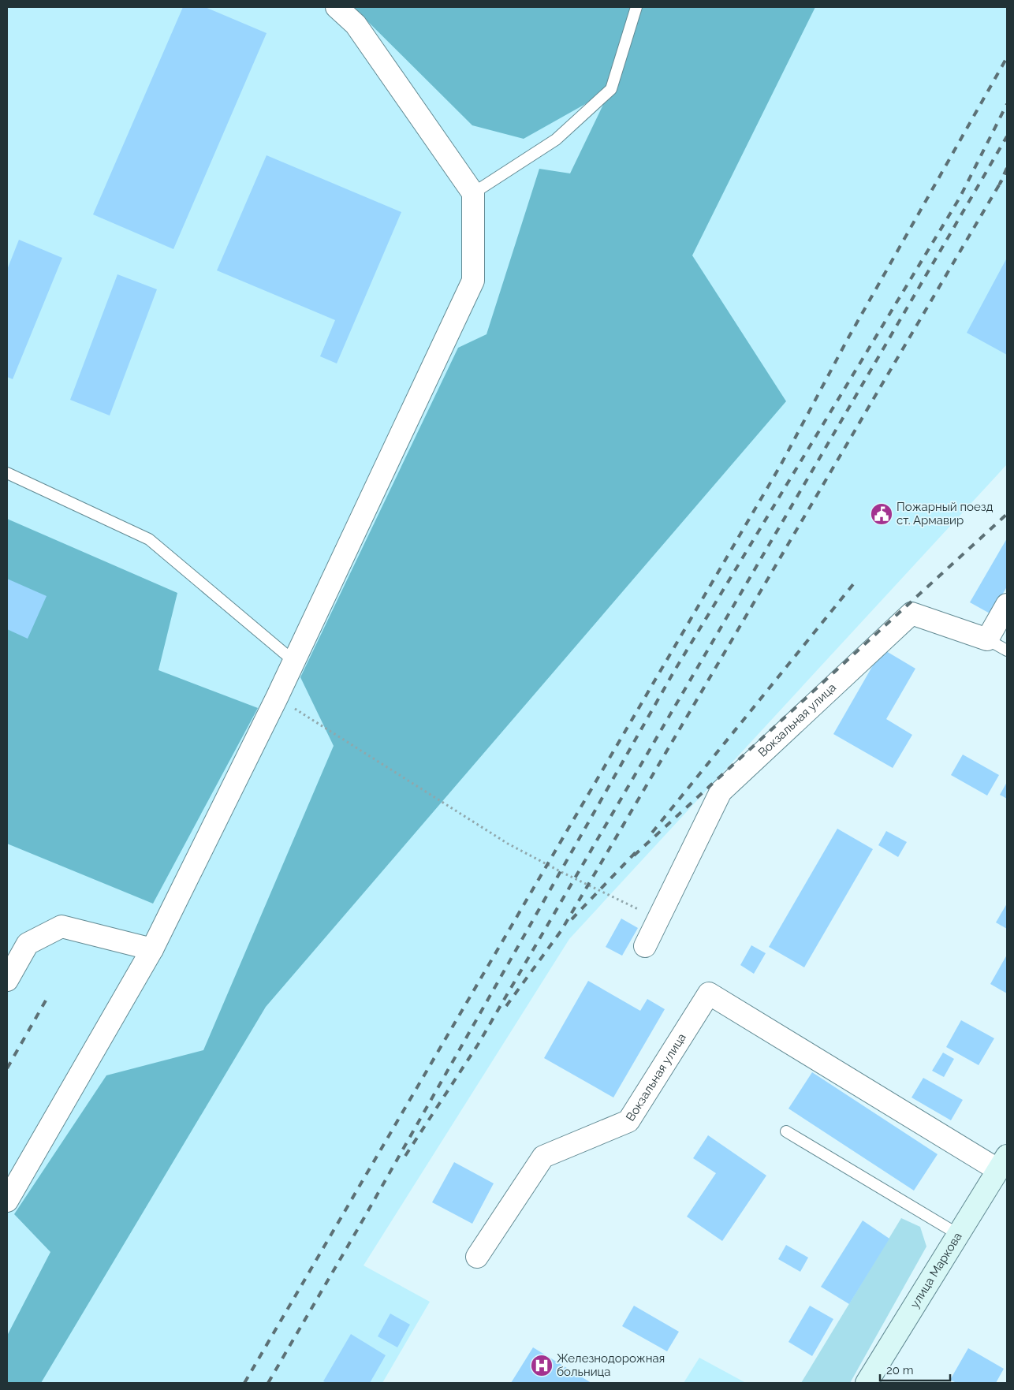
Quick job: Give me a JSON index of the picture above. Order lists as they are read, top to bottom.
{
  "streets": {
    "main road": ["улица Маркова"],
    "street": ["Вокзальная улица"]
  },
  "crossings": [
    ["Вокзальная улица", "улица Маркова"]
  ],
  "places": {
    "public building": ["Пожарный поезд ст. Армавир"],
    "hospital": ["Железнодорожная больница"]
  },
  "scale_bar": "20 m"
}
